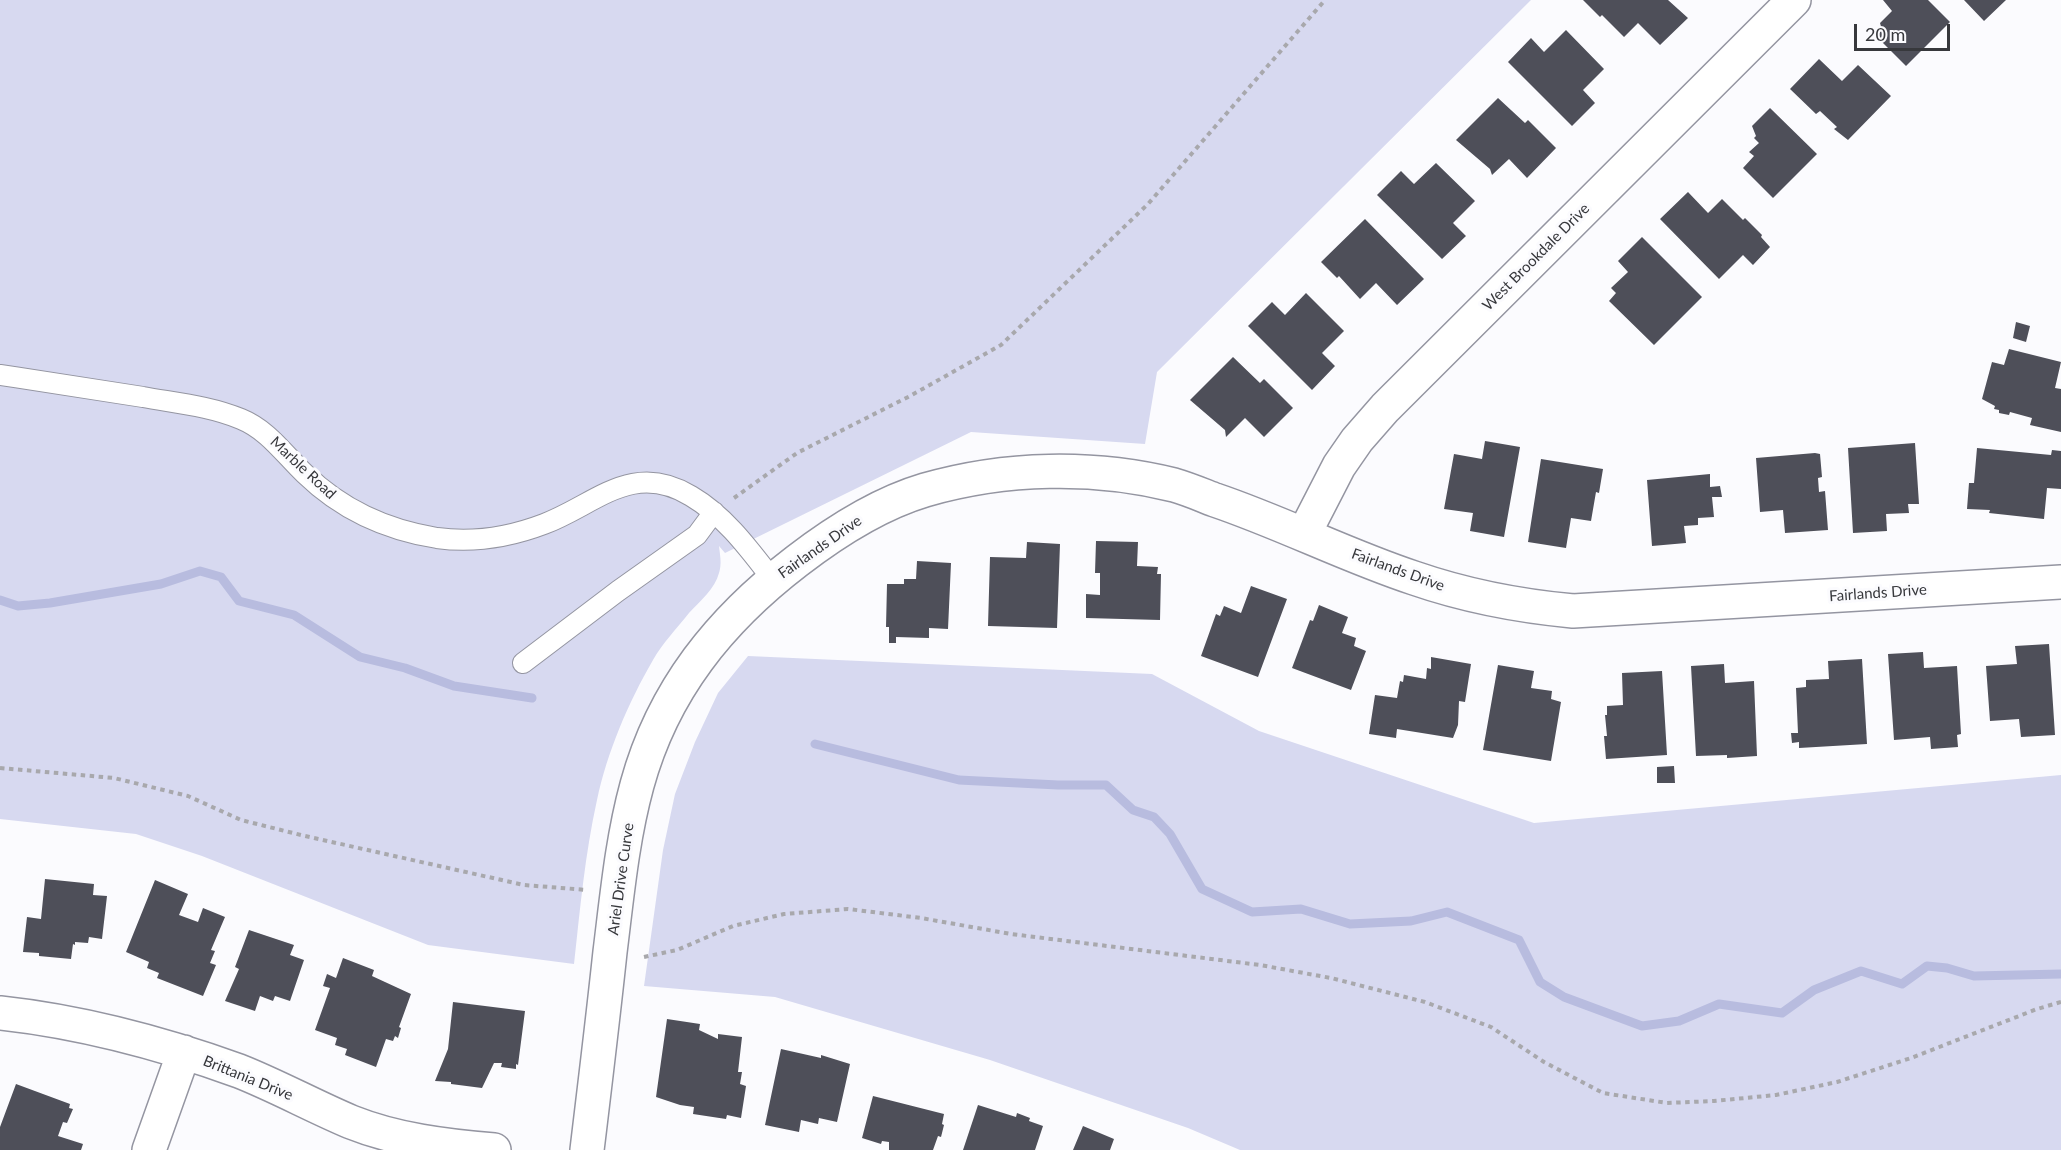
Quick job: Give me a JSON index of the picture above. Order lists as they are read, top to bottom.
{
  "streets": {
    "street": [
      "West Brookdale Drive",
      "Fairlands Drive",
      "Ariel Drive Curve",
      "Brittania Drive"
    ],
    "lane": ["Marble Road"]
  },
  "crossings": [
    ["West Brookdale Drive", "Fairlands Drive"],
    ["Marble Road", "Fairlands Drive"],
    ["Marble Road", "Ariel Drive Curve"],
    ["Fairlands Drive", "Ariel Drive Curve"]
  ],
  "scale_bar": "20 m"
}
